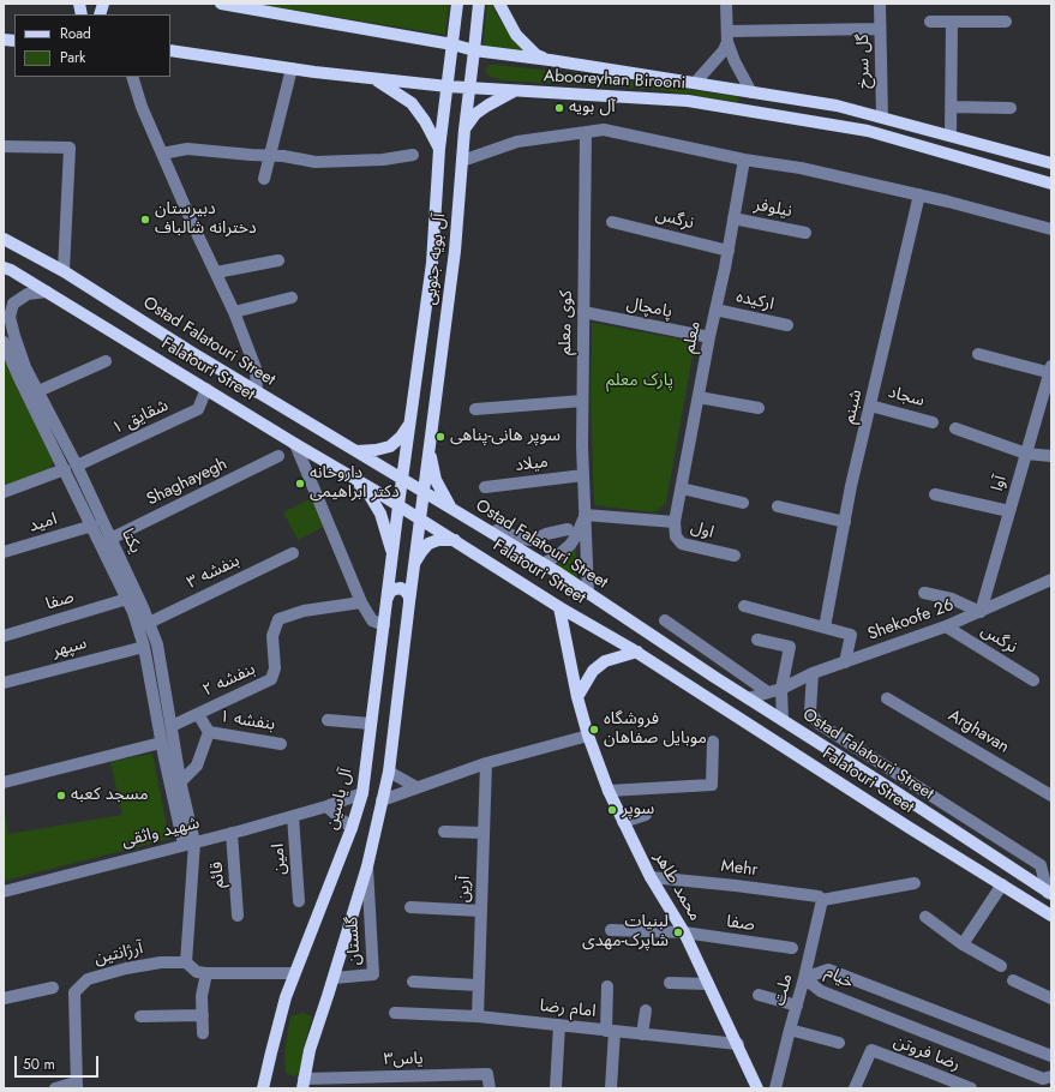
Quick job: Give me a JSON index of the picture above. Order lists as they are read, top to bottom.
{
  "streets": {
    "main road": [
      "Abooreyhan Birooni",
      "آل بویه جنوبی",
      "Ostad Falatouri Street",
      "Falatouri Street",
      "آل یاسین",
      "محمد طاهر"
    ],
    "street": [
      "گل سرخ",
      "نیلوفر",
      "نرگس",
      "ارکیده",
      "پامچال",
      "کوی معلم",
      "معلم",
      "سجاد",
      "شبنم",
      "شقایق ۱",
      "میلاد",
      "Shaghayegh",
      "آوا",
      "امید",
      "اول",
      "یکتا",
      "بنفشه ۳",
      "صفا",
      "Shekoofe 26",
      "سپهر",
      "بنفشه ۲",
      "بنفشه ۱",
      "Arghavan",
      "شهید واثقی",
      "امین",
      "Mehr",
      "قائم",
      "آرین",
      "گلستان",
      "آرژانتین",
      "خیام",
      "ملت",
      "امام رضا",
      "رضا فروتن",
      "یاس۳"
    ]
  },
  "crossings": [
    ["گل سرخ", "Abooreyhan Birooni"],
    ["Abooreyhan Birooni", "آل بویه جنوبی"],
    ["نیلوفر", "معلم"],
    ["نرگس", "معلم"],
    ["نرگس", "Shekoofe 26"],
    ["آل بویه جنوبی", "Ostad Falatouri Street"],
    ["آل بویه جنوبی", "Falatouri Street"],
    ["آل بویه جنوبی", "آل یاسین"],
    ["ارکیده", "معلم"],
    ["پامچال", "کوی معلم"],
    ["پامچال", "معلم"],
    ["کوی معلم", "Ostad Falatouri Street"],
    ["کوی معلم", "میلاد"],
    ["معلم", "اول"],
    ["Ostad Falatouri Street", "Shekoofe 26"],
    ["Falatouri Street", "شقایق ۱"],
    ["Falatouri Street", "یکتا"],
    ["Falatouri Street", "آل یاسین"],
    ["Falatouri Street", "محمد طاهر"],
    ["سجاد", "شبنم"],
    ["شقایق ۱", "یکتا"],
    ["Shaghayegh", "یکتا"],
    ["آوا", "Shekoofe 26"],
    ["امید", "یکتا"],
    ["یکتا", "بنفشه ۳"],
    ["یکتا", "صفا"],
    ["یکتا", "سپهر"],
    ["یکتا", "بنفشه ۲"],
    ["یکتا", "شهید واثقی"],
    ["صفا", "محمد طاهر"],
    ["آل یاسین", "شهید واثقی"],
    ["آل یاسین", "آرژانتین"],
    ["شهید واثقی", "امین"],
    ["شهید واثقی", "قائم"],
    ["Mehr", "محمد طاهر"],
    ["Mehr", "ملت"],
    ["محمد طاهر", "امام رضا"],
    ["آرین", "امام رضا"],
    ["خیام", "ملت"]
  ],
  "parks": ["پارک معلم"],
  "places": [
    "آل بویه",
    "دبیرستان دخترانه شالباف",
    "سوپر هانی-پناهی",
    "داروخانه دکتر ابراهیمی",
    "فروشگاه موبایل صفاهان",
    "مسجد کعبه",
    "سوپر",
    "لبنیات شاپرک-مهدی"
  ],
  "legend": ["Road", "Park"],
  "scale_bar": "50 m"
}
